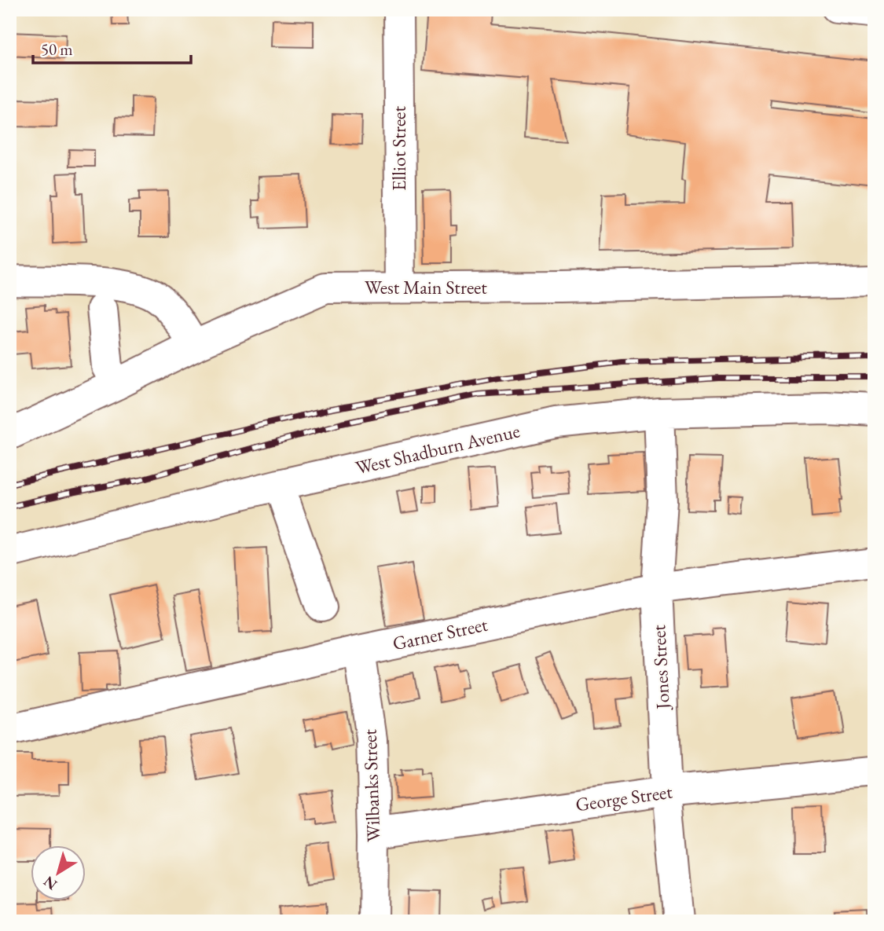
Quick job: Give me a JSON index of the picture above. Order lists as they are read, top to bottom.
{
  "streets": {
    "street": [
      "Elliot Street",
      "West Main Street",
      "West Shadburn Avenue",
      "Garner Street",
      "Jones Street",
      "Wilbanks Street",
      "George Street"
    ]
  },
  "crossings": [
    ["Elliot Street", "West Main Street"],
    ["West Shadburn Avenue", "Jones Street"],
    ["Garner Street", "Jones Street"],
    ["Garner Street", "Wilbanks Street"],
    ["Jones Street", "George Street"],
    ["Wilbanks Street", "George Street"]
  ],
  "scale_bar": "50 m",
  "north": "bottom left"
}
